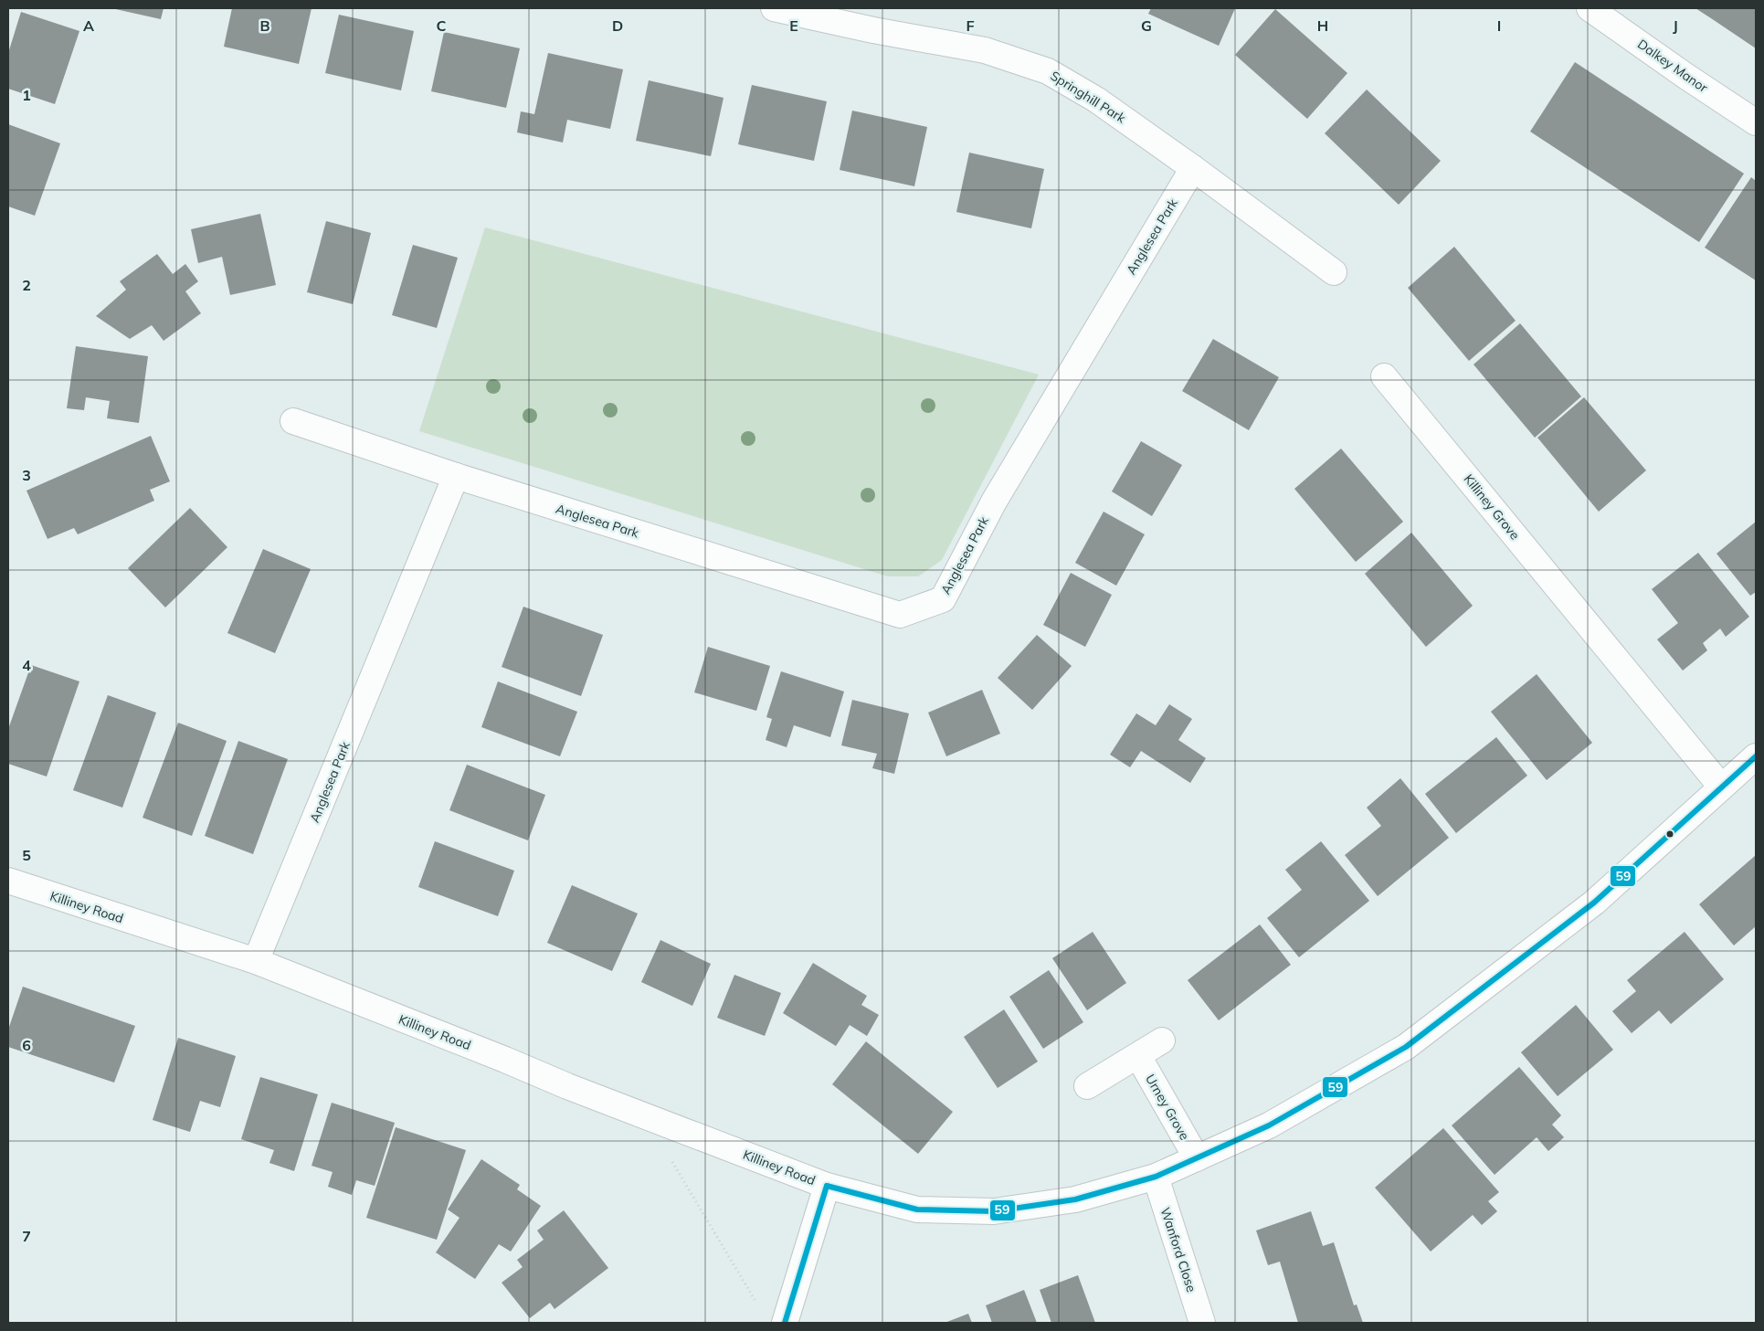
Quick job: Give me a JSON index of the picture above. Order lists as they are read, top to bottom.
{
  "streets": {
    "street": [
      "Dalkey Manor",
      "Springhill Park",
      "Anglesea Park",
      "Killiney Grove",
      "Killiney Road",
      "Urney Grove",
      "Wanford Close"
    ]
  },
  "crossings": [
    ["Springhill Park", "Anglesea Park"],
    ["Anglesea Park", "Killiney Road"],
    ["Killiney Grove", "Killiney Road"],
    ["Killiney Road", "Urney Grove"],
    ["Killiney Road", "Wanford Close"]
  ],
  "lines": ["transit line 59"],
  "grid": {
    "columns": [
      "A",
      "B",
      "C",
      "D",
      "E",
      "F",
      "G",
      "H",
      "I",
      "J"
    ],
    "rows": [
      "1",
      "2",
      "3",
      "4",
      "5",
      "6",
      "7"
    ]
  }
}
